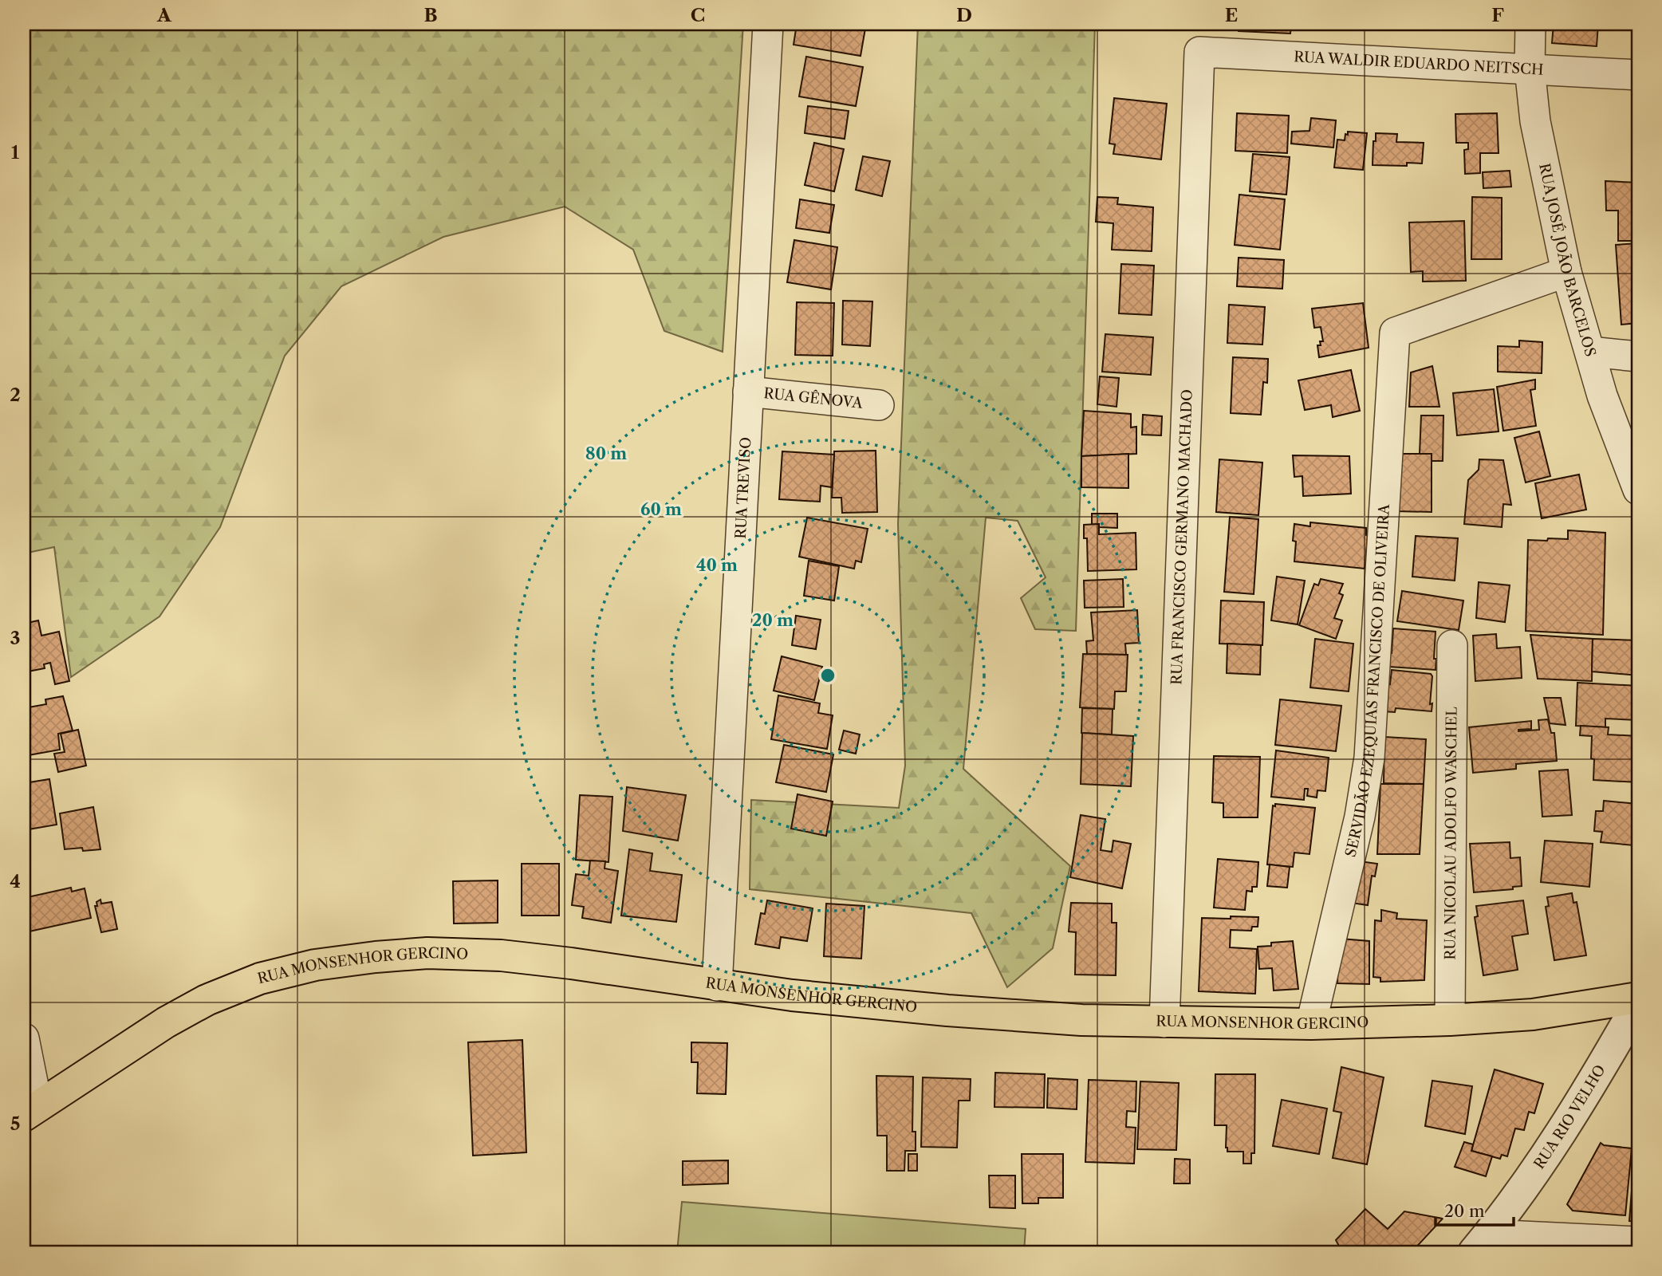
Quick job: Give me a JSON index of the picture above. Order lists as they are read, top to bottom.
{
  "streets": {
    "main road": ["RUA MONSENHOR GERCINO"],
    "street": [
      "RUA WALDIR EDUARDO NEITSCH",
      "RUA JOSÉ JOÃO BARCELOS",
      "RUA GÊNOVA",
      "RUA TREVISO",
      "RUA FRANCISCO GERMANO MACHADO",
      "SERVIDÃO EZEQUIAS FRANCISCO DE OLIVEIRA",
      "RUA NICOLAU ADOLFO WASCHEL",
      "RUA RIO VELHO"
    ]
  },
  "crossings": [
    ["RUA WALDIR EDUARDO NEITSCH", "RUA JOSÉ JOÃO BARCELOS"],
    ["RUA WALDIR EDUARDO NEITSCH", "RUA FRANCISCO GERMANO MACHADO"],
    ["RUA JOSÉ JOÃO BARCELOS", "SERVIDÃO EZEQUIAS FRANCISCO DE OLIVEIRA"],
    ["RUA GÊNOVA", "RUA TREVISO"],
    ["RUA TREVISO", "RUA MONSENHOR GERCINO"],
    ["RUA FRANCISCO GERMANO MACHADO", "RUA MONSENHOR GERCINO"],
    ["SERVIDÃO EZEQUIAS FRANCISCO DE OLIVEIRA", "RUA MONSENHOR GERCINO"],
    ["RUA NICOLAU ADOLFO WASCHEL", "RUA MONSENHOR GERCINO"]
  ],
  "scale_bar": "20 m",
  "grid": {
    "columns": [
      "A",
      "B",
      "C",
      "D",
      "E",
      "F"
    ],
    "rows": [
      "1",
      "2",
      "3",
      "4",
      "5"
    ]
  },
  "rings": [
    "80 m",
    "60 m",
    "40 m",
    "20 m"
  ]
}
